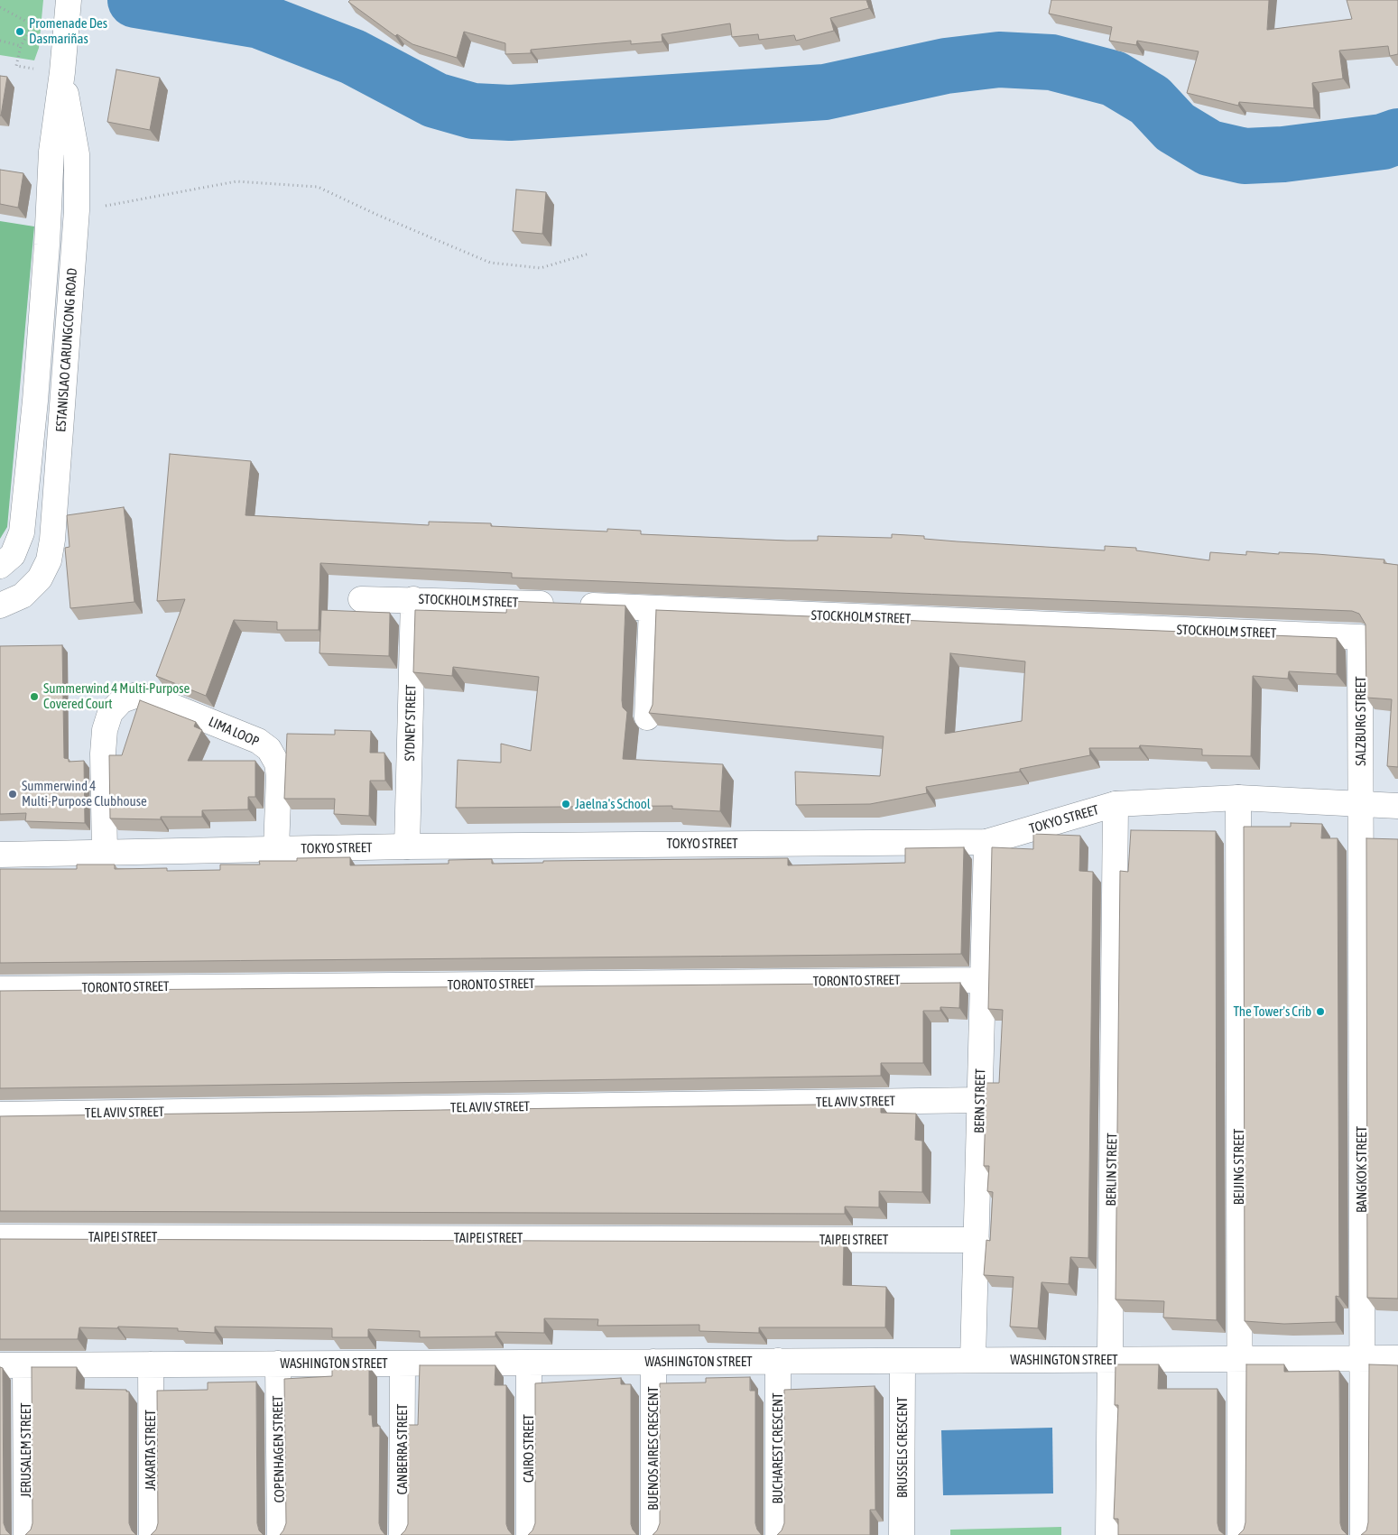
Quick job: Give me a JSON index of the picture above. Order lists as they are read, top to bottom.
{
  "streets": {
    "street": [
      "ESTANISLAO CARUNGCONG ROAD",
      "STOCKHOLM STREET",
      "SALZBURG STREET",
      "SYDNEY STREET",
      "LIMA LOOP",
      "TOKYO STREET",
      "TORONTO STREET",
      "BERN STREET",
      "TEL AVIV STREET",
      "BEIJING STREET",
      "BERLIN STREET",
      "BANGKOK STREET",
      "TAIPEI STREET",
      "WASHINGTON STREET",
      "BRUSSELS CRESCENT",
      "CAIRO STREET",
      "BUENOS AIRES CRESCENT",
      "BUCHAREST CRESCENT",
      "COPENHAGEN STREET",
      "CANBERRA STREET",
      "JERUSALEM STREET",
      "JAKARTA STREET"
    ]
  },
  "crossings": [
    ["STOCKHOLM STREET", "SALZBURG STREET"],
    ["STOCKHOLM STREET", "SYDNEY STREET"],
    ["SALZBURG STREET", "TOKYO STREET"],
    ["SALZBURG STREET", "BANGKOK STREET"],
    ["SYDNEY STREET", "TOKYO STREET"],
    ["LIMA LOOP", "TOKYO STREET"],
    ["TOKYO STREET", "BERN STREET"],
    ["TOKYO STREET", "BEIJING STREET"],
    ["TOKYO STREET", "BERLIN STREET"],
    ["TOKYO STREET", "BANGKOK STREET"],
    ["TORONTO STREET", "BERN STREET"],
    ["BERN STREET", "TEL AVIV STREET"],
    ["BERN STREET", "TAIPEI STREET"],
    ["BERN STREET", "WASHINGTON STREET"],
    ["BEIJING STREET", "WASHINGTON STREET"],
    ["BERLIN STREET", "WASHINGTON STREET"],
    ["BANGKOK STREET", "WASHINGTON STREET"],
    ["WASHINGTON STREET", "BRUSSELS CRESCENT"],
    ["WASHINGTON STREET", "CAIRO STREET"],
    ["WASHINGTON STREET", "BUENOS AIRES CRESCENT"],
    ["WASHINGTON STREET", "BUCHAREST CRESCENT"],
    ["WASHINGTON STREET", "COPENHAGEN STREET"],
    ["WASHINGTON STREET", "CANBERRA STREET"],
    ["WASHINGTON STREET", "JERUSALEM STREET"],
    ["WASHINGTON STREET", "JAKARTA STREET"]
  ],
  "places": [
    "Promenade Des Dasmariñas",
    "Summerwind 4 Multi-Purpose Covered Court",
    "Summerwind 4 Multi-Purpose Clubhouse",
    "Jaelna's School",
    "The Tower's Crib"
  ]
}
